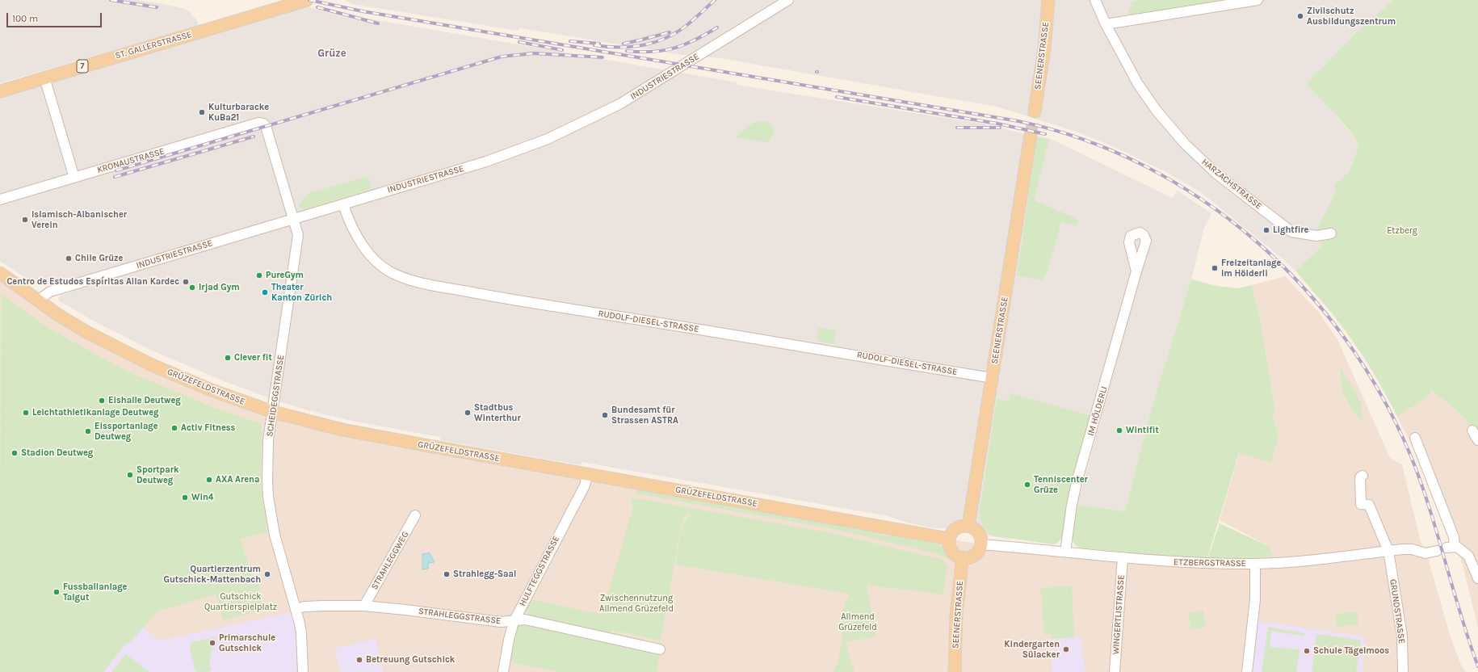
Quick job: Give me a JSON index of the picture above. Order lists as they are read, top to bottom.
{
  "streets": {
    "main road": [
      "ST. GALLERSTRASSE",
      "SEENERSTRASSE",
      "7",
      "GRÜZEFELDSTRASSE"
    ],
    "street": [
      "INDUSTRIESTRASSE",
      "KRONAUSTRASSE",
      "HARZACHSTRASSE",
      "RUDOLF-DIESEL-STRASSE",
      "SCHEIDEGGSTRASSE",
      "IM HÖLDERLI",
      "STRAHLEGGWEG",
      "ETZBERGSTRASSE",
      "HULFTEGGSTRASSE",
      "GRUNDSTRASSE",
      "WINGERTLISTRASSE",
      "STRAHLEGGSTRASSE"
    ]
  },
  "crossings": [
    ["SEENERSTRASSE", "RUDOLF-DIESEL-STRASSE"],
    ["SEENERSTRASSE", "GRÜZEFELDSTRASSE"],
    ["SEENERSTRASSE", "ETZBERGSTRASSE"],
    ["INDUSTRIESTRASSE", "RUDOLF-DIESEL-STRASSE"],
    ["INDUSTRIESTRASSE", "GRÜZEFELDSTRASSE"],
    ["INDUSTRIESTRASSE", "SCHEIDEGGSTRASSE"],
    ["KRONAUSTRASSE", "SCHEIDEGGSTRASSE"],
    ["GRÜZEFELDSTRASSE", "SCHEIDEGGSTRASSE"],
    ["GRÜZEFELDSTRASSE", "ETZBERGSTRASSE"],
    ["GRÜZEFELDSTRASSE", "HULFTEGGSTRASSE"],
    ["SCHEIDEGGSTRASSE", "STRAHLEGGSTRASSE"],
    ["IM HÖLDERLI", "ETZBERGSTRASSE"],
    ["STRAHLEGGWEG", "STRAHLEGGSTRASSE"],
    ["ETZBERGSTRASSE", "GRUNDSTRASSE"],
    ["ETZBERGSTRASSE", "WINGERTLISTRASSE"],
    ["HULFTEGGSTRASSE", "STRAHLEGGSTRASSE"]
  ],
  "districts": ["Grüze"],
  "parks": [
    "Etzberg",
    "Gutschick Quartierspielplatz",
    "Zwischennutzung Allmend Grüzefeld",
    "Allmend Grüzefeld"
  ],
  "places": [
    "Zivilschutz Ausbildungszentrum",
    "Kulturbaracke KuBa21",
    "Islamisch-Albanischer Verein",
    "Lightfire",
    "Chile Grüze",
    "Freizeitanlage Im Hölderli",
    "PureGym",
    "Centro de Estudos Espíritas Allan Kardec",
    "Irjad Gym",
    "Theater Kanton Zürich",
    "Clever fit",
    "Eishalle Deutweg",
    "Leichtathletikanlage Deutweg",
    "Stadtbus Winterthur",
    "Bundesamt für Strassen ASTRA",
    "Activ Fitness",
    "Wintifit",
    "Eissportanlage Deutweg",
    "Stadion Deutweg",
    "Sportpark Deutweg",
    "AXA Arena",
    "Tenniscenter Grüze",
    "Win4",
    "Quartierzentrum Gutschick-Mattenbach",
    "Strahlegg-Saal",
    "Fussballanlage Talgut",
    "Primarschule Gutschick",
    "Kindergarten Sülacker",
    "Schule Tägelmoos",
    "Betreuung Gutschick"
  ],
  "scale_bar": "100 m"
}
